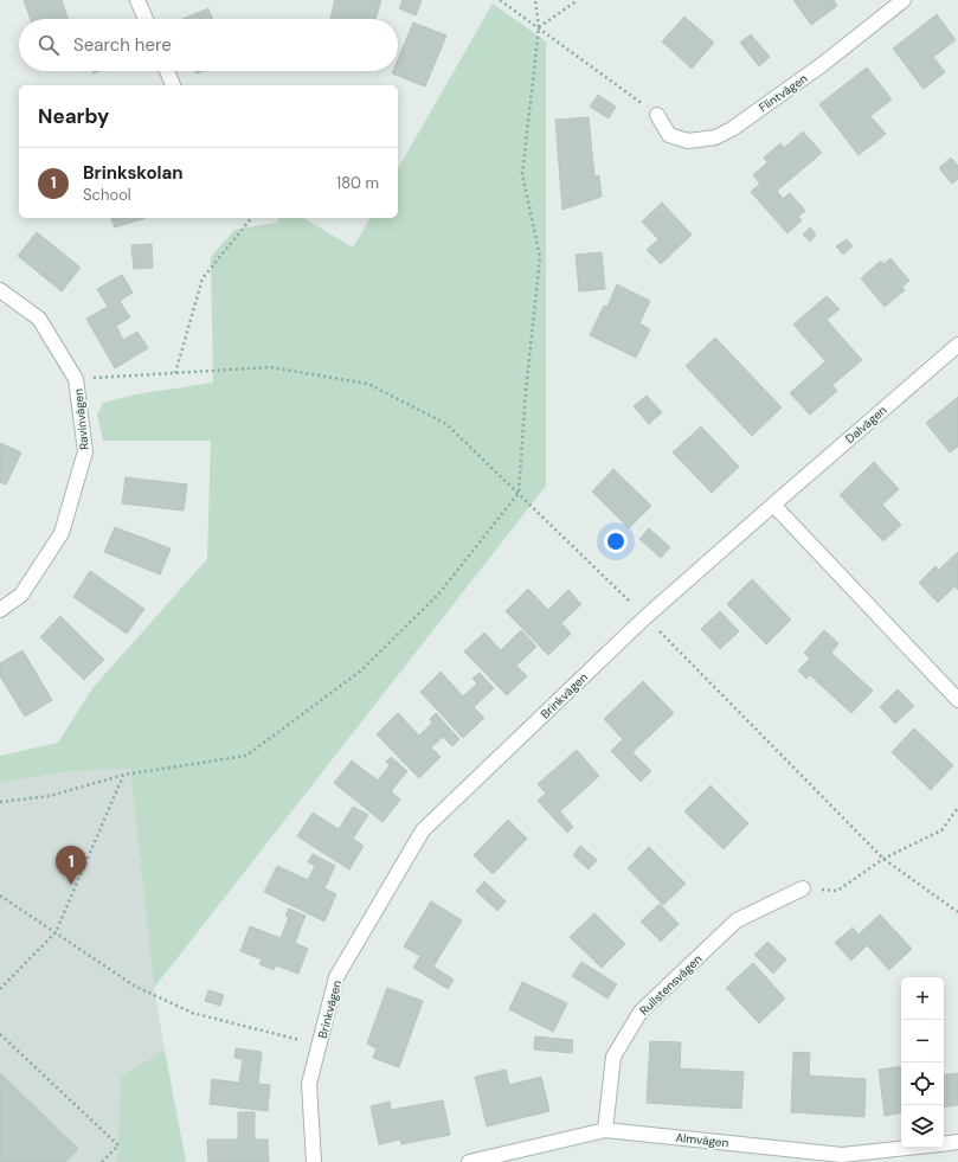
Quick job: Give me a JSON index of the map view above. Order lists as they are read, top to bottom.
{
  "streets": {
    "street": [
      "Flintvägen",
      "Ravinvägen",
      "Dalvägen",
      "Brinkvägen",
      "Rullstensvägen",
      "Almvägen"
    ]
  },
  "crossings": [
    ["Dalvägen", "Brinkvägen"],
    ["Rullstensvägen", "Almvägen"]
  ],
  "page": {
    "search": "Search here",
    "heading": "Nearby",
    "list": [
      {
        "mark": "1",
        "name": "Brinkskolan",
        "note": "School",
        "value": "180 m"
      }
    ],
    "pins": "1",
    "map_buttons": ["+", "−"]
  }
}
